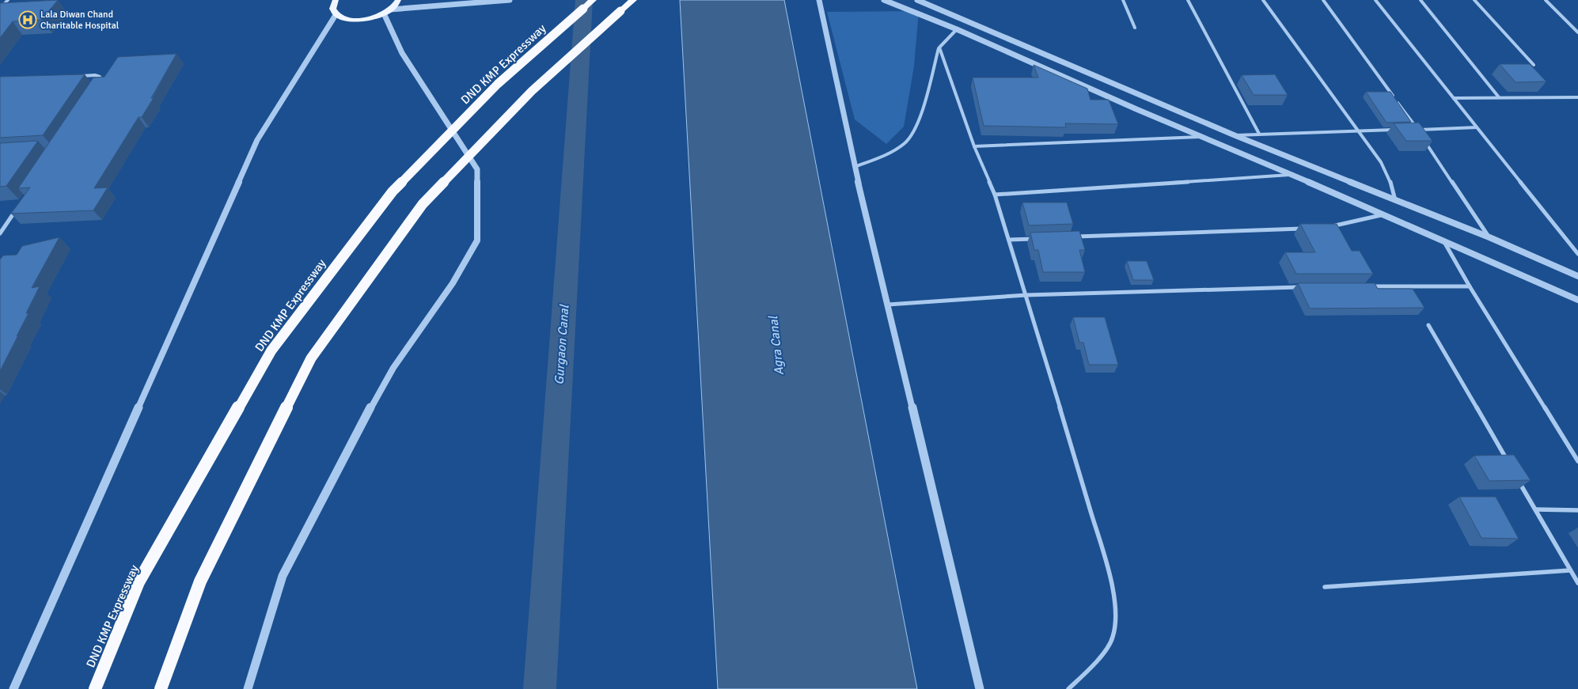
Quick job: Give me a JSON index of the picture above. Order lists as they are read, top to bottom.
{
  "streets": {
    "highway": ["DND KMP Expressway"]
  },
  "water": ["Gurgaon Canal", "Agra Canal"],
  "places": {
    "hospital": ["Lala Diwan Chand Charitable Hospital"]
  }
}
